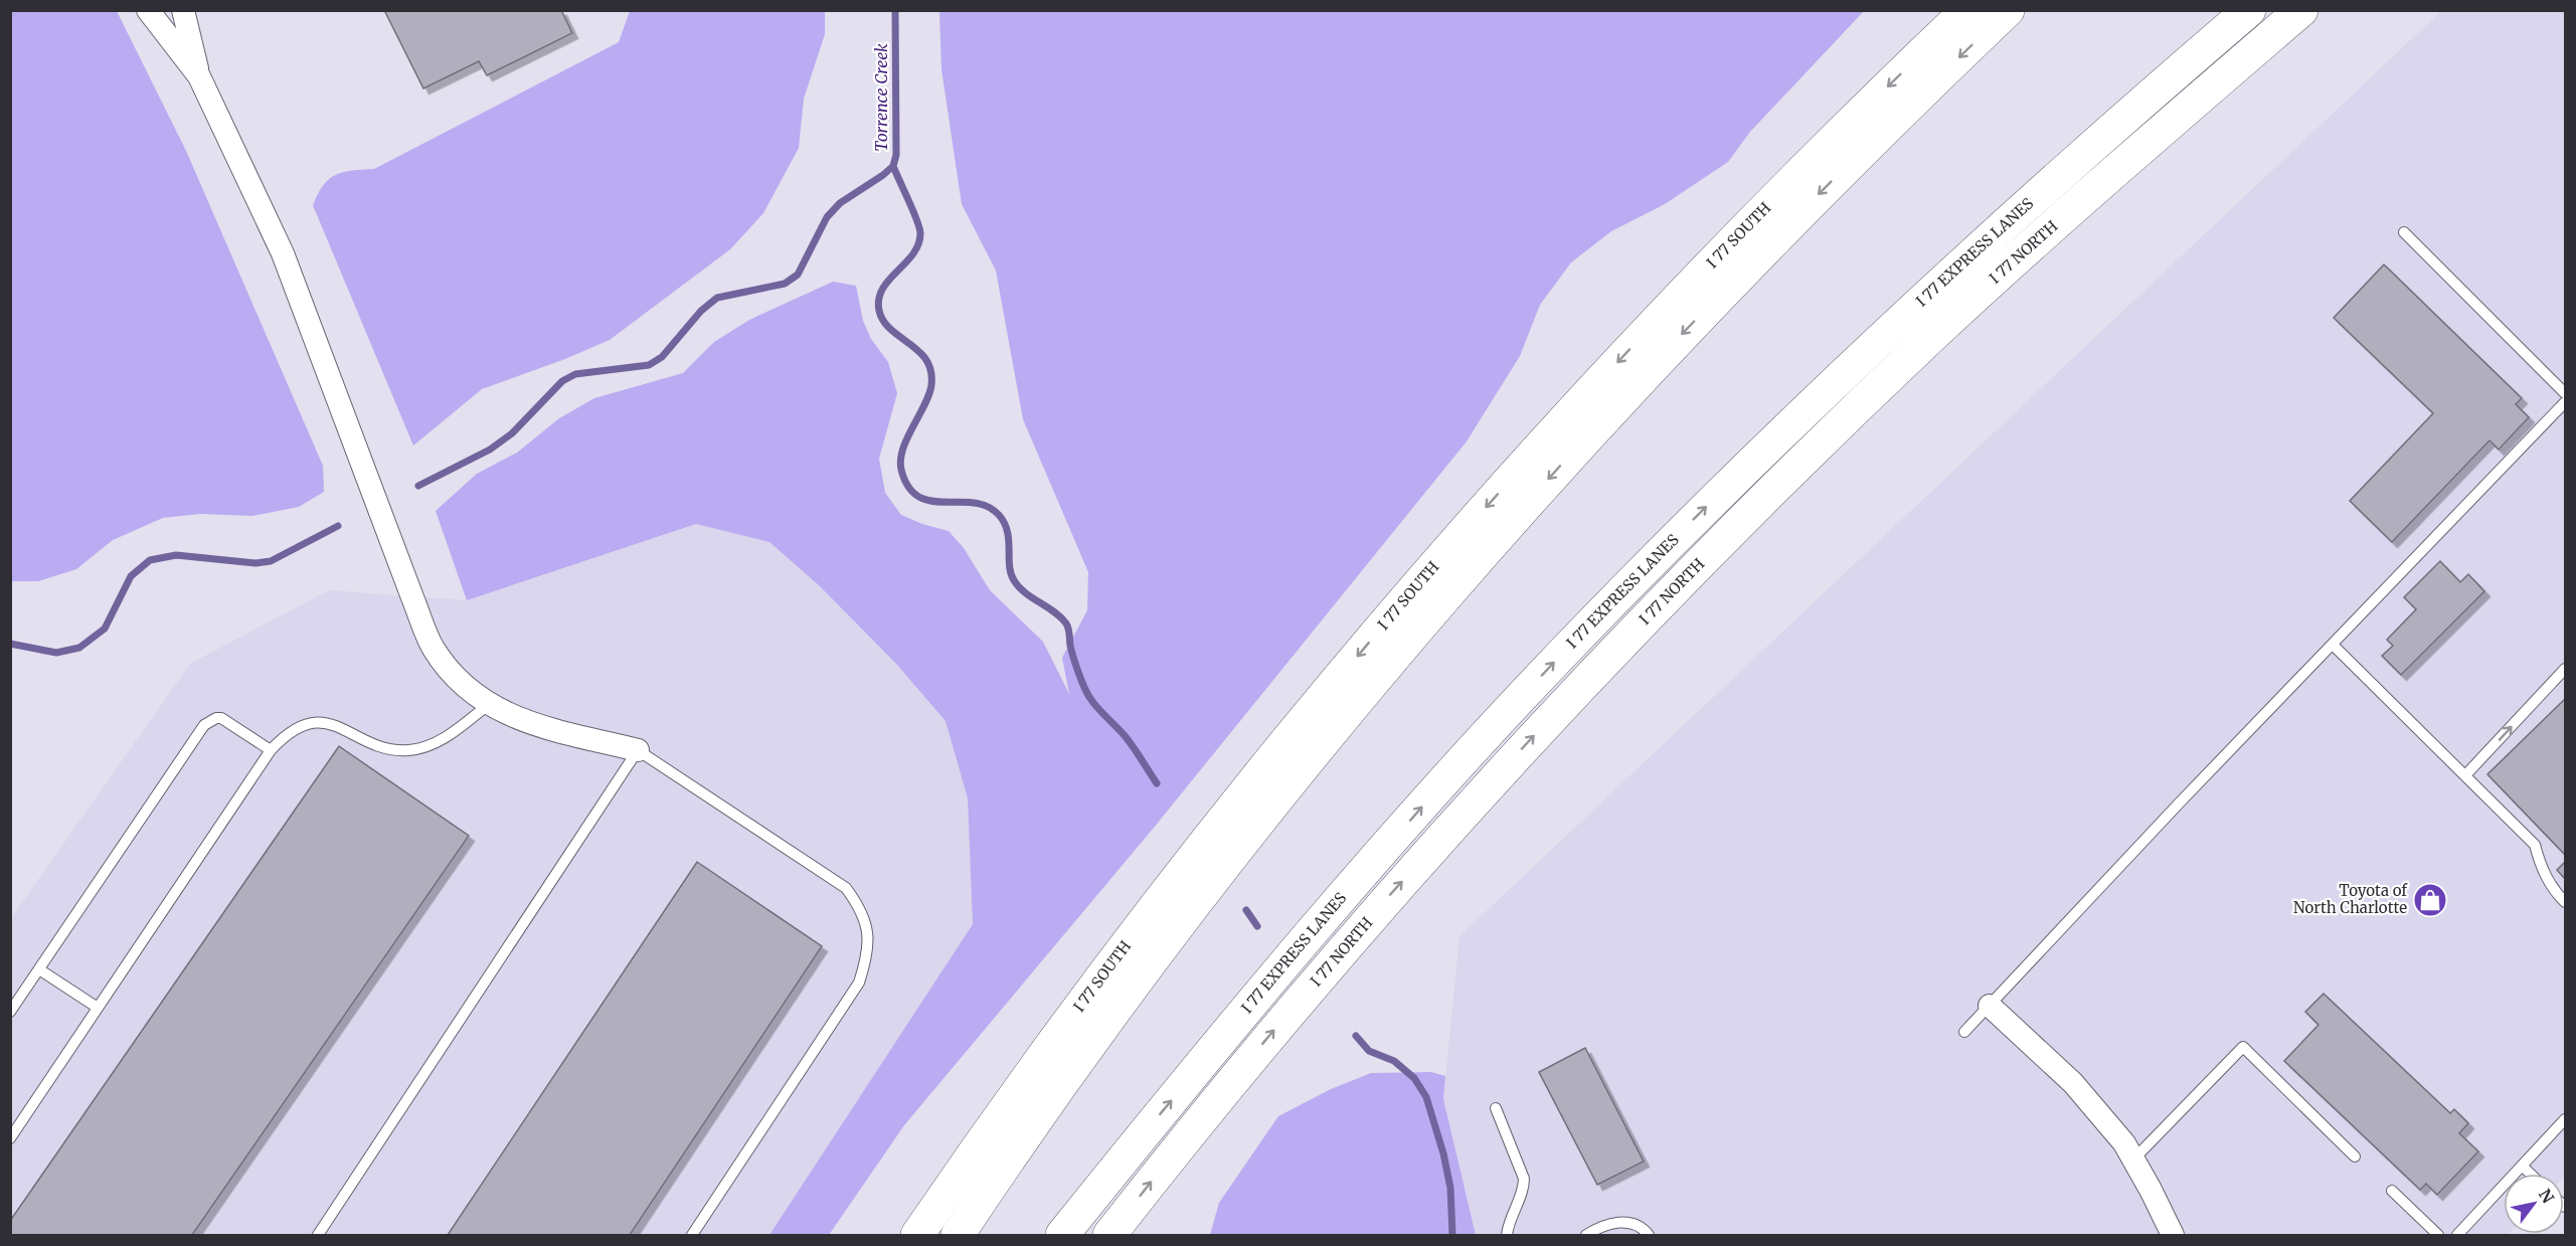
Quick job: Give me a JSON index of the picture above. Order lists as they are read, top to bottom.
{
  "streets": {
    "highway": ["I 77 SOUTH", "I 77 EXPRESS LANES", "I 77 NORTH"]
  },
  "water": ["Torrence Creek"],
  "places": {
    "shop": ["Toyota of North Charlotte"]
  },
  "north": "top right"
}
